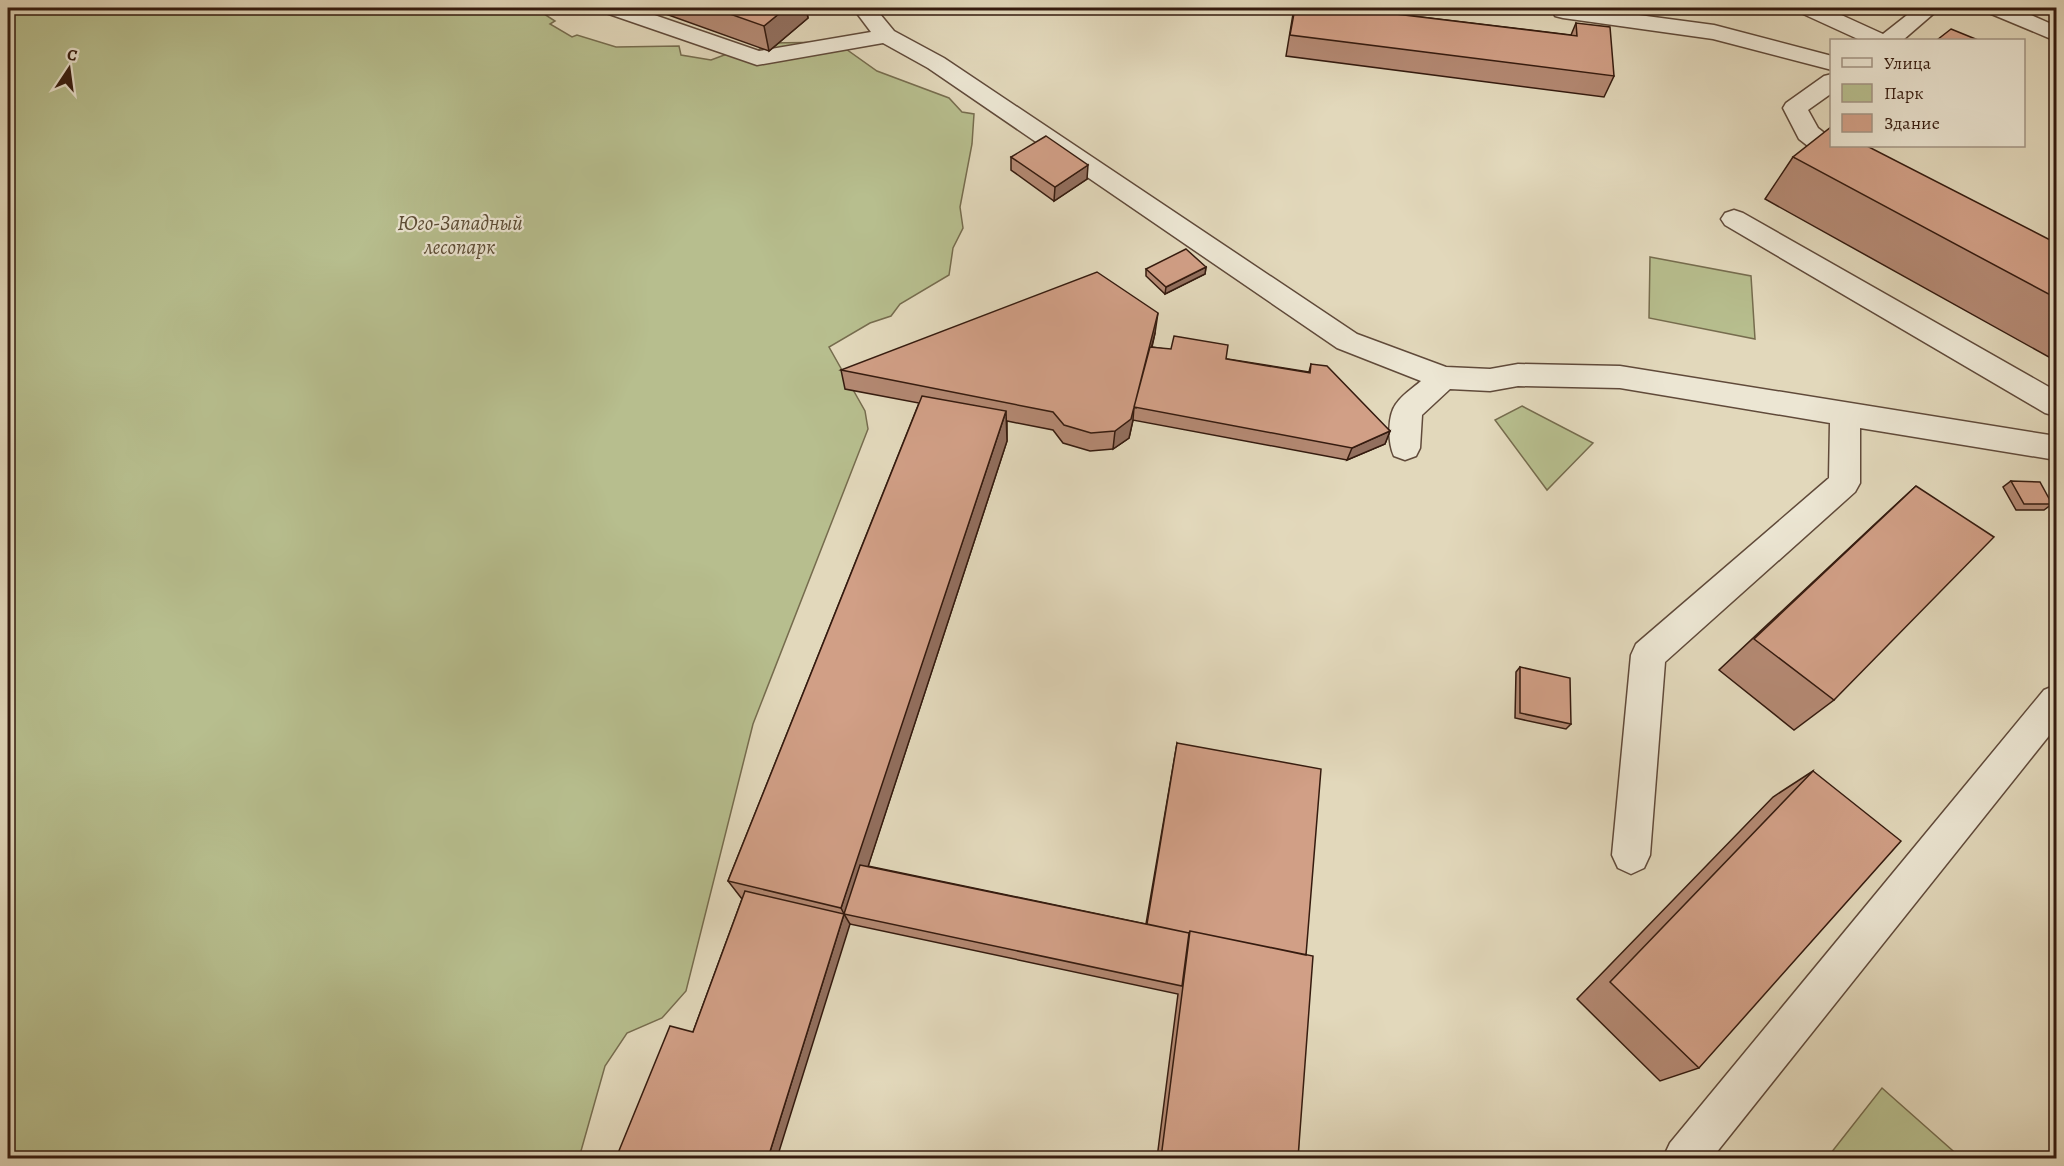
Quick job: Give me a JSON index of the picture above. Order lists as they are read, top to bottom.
{
  "parks": ["Юго-Западный лесопарк"],
  "legend": ["Улица", "Парк", "Здание"],
  "north": "top"
}
